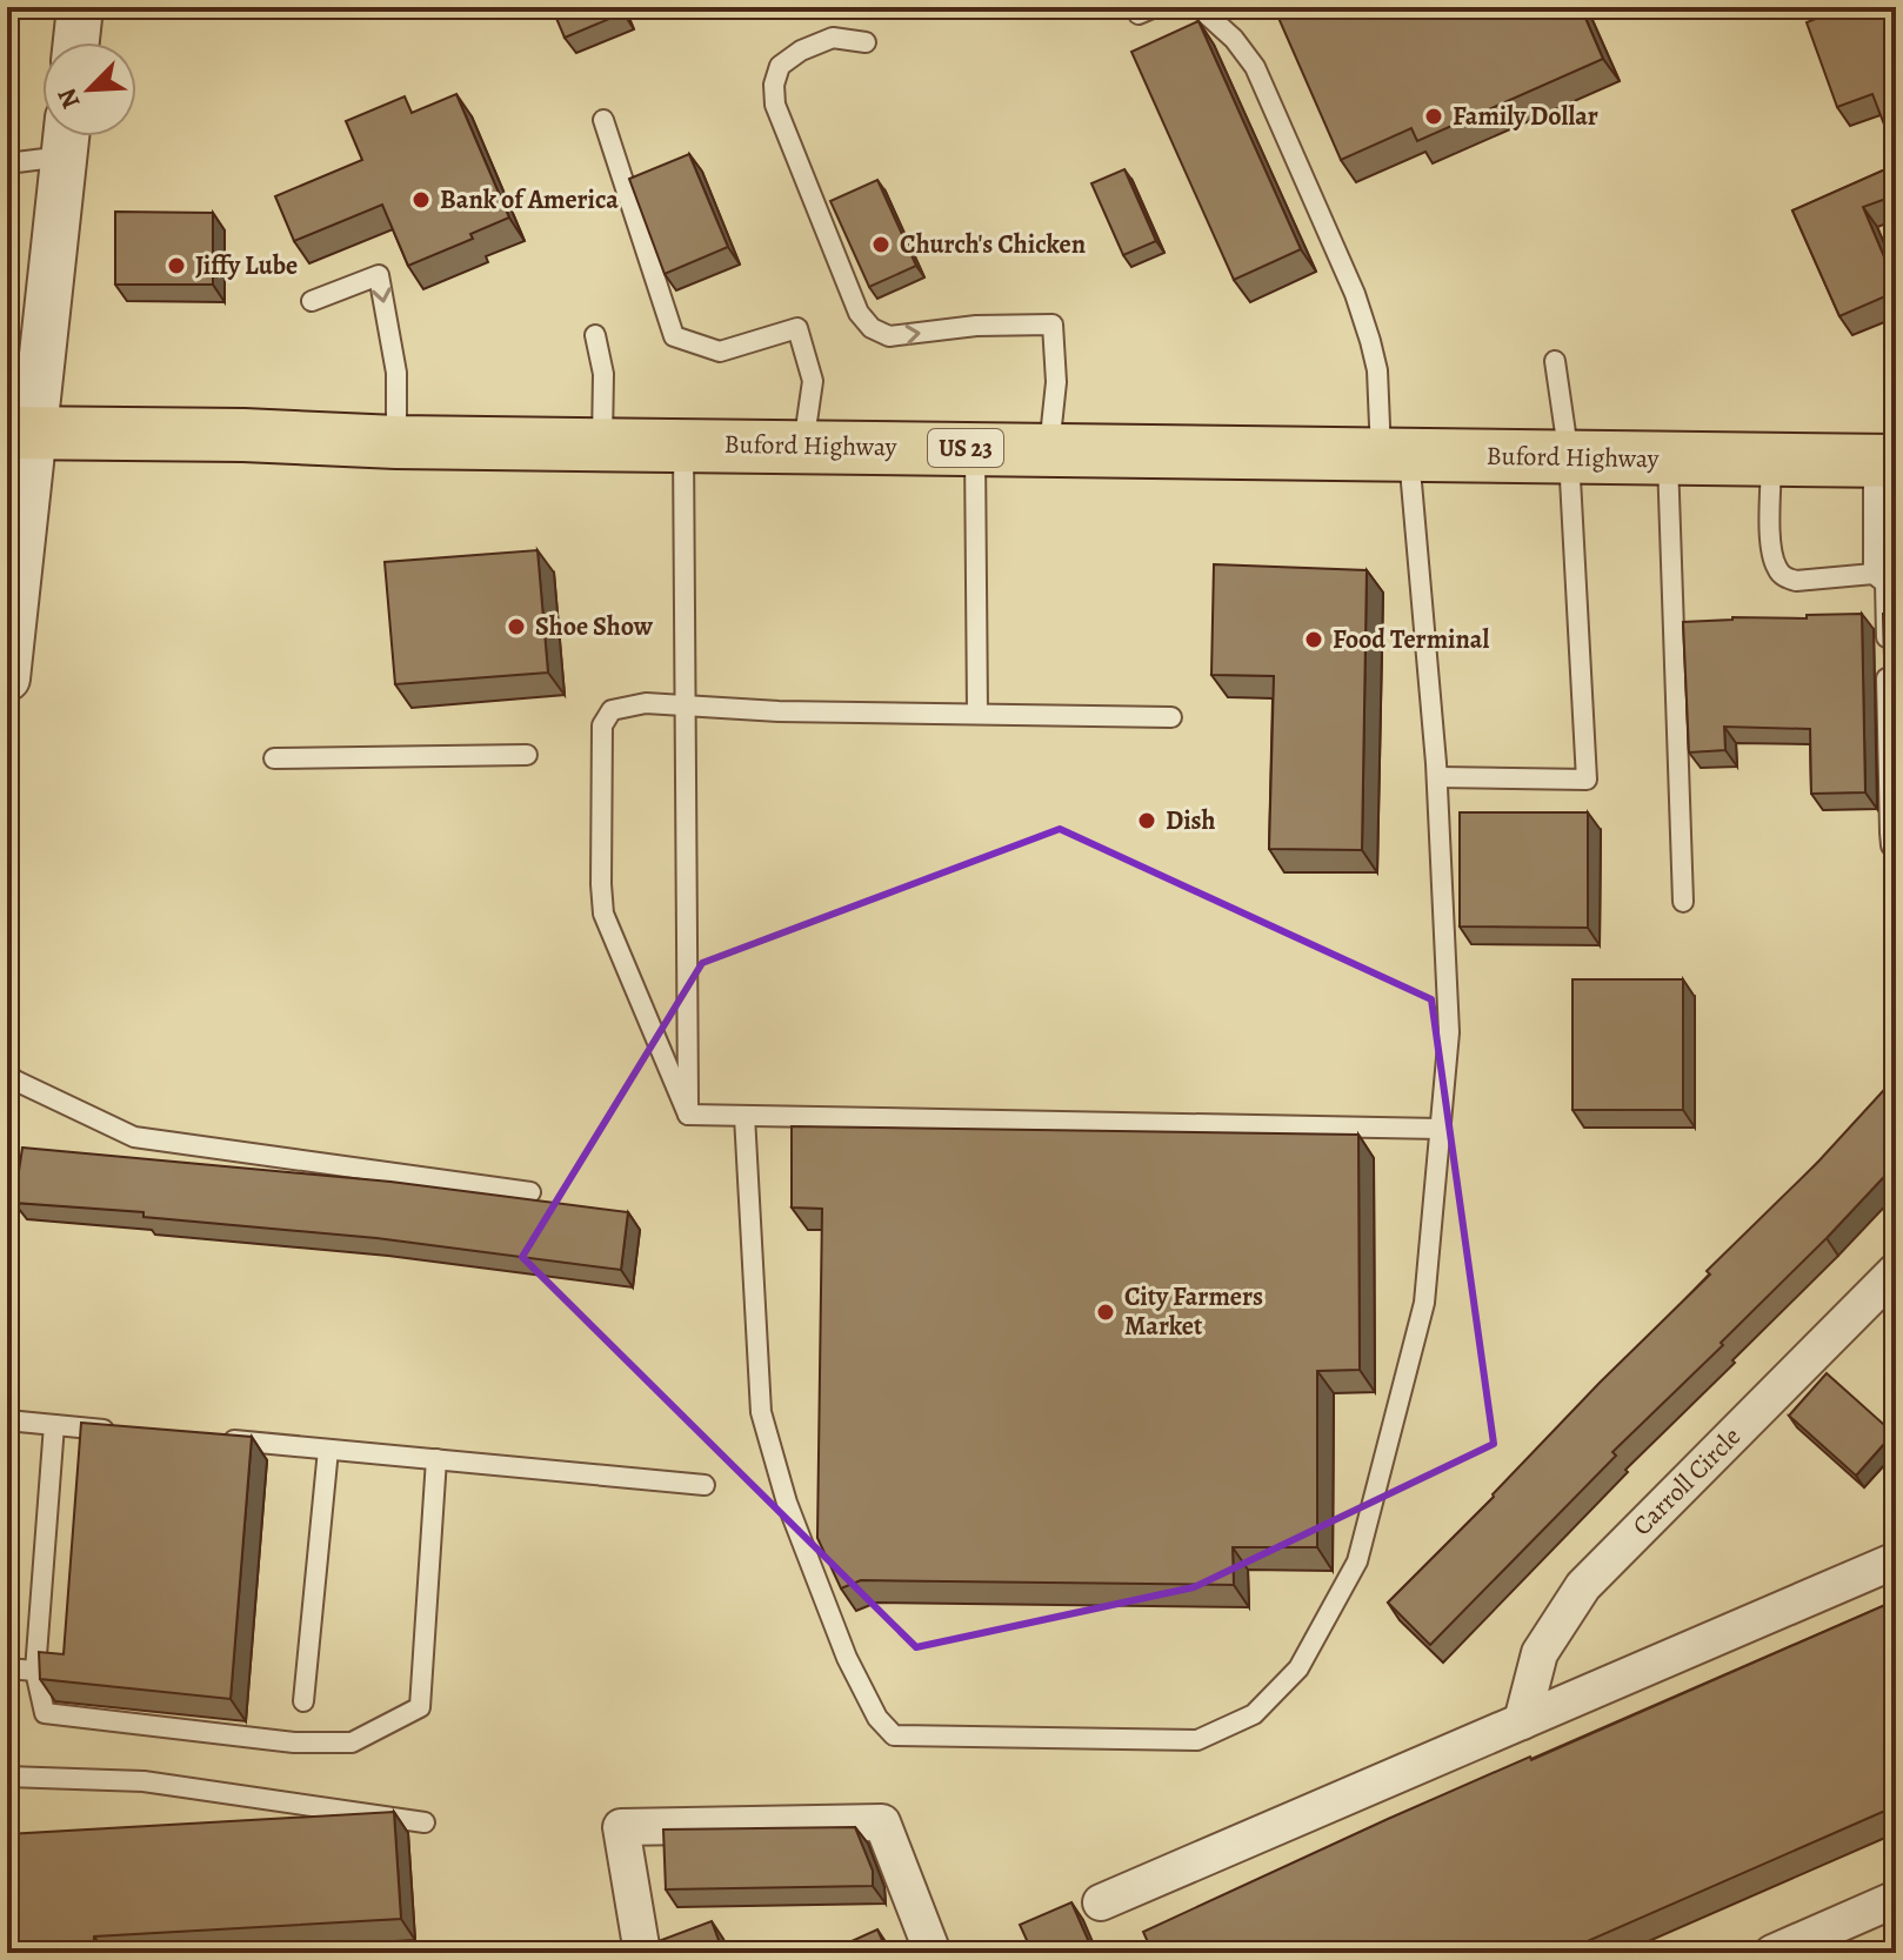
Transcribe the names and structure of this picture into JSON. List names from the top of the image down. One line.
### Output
{"streets":{"main road":["Buford Highway","US 23"],"street":["Carroll Circle"]},"places":["Family Dollar","Bank of America","Church's Chicken","Jiffy Lube","Shoe Show","Food Terminal","Dish","City Farmers Market"],"north":"bottom left"}
